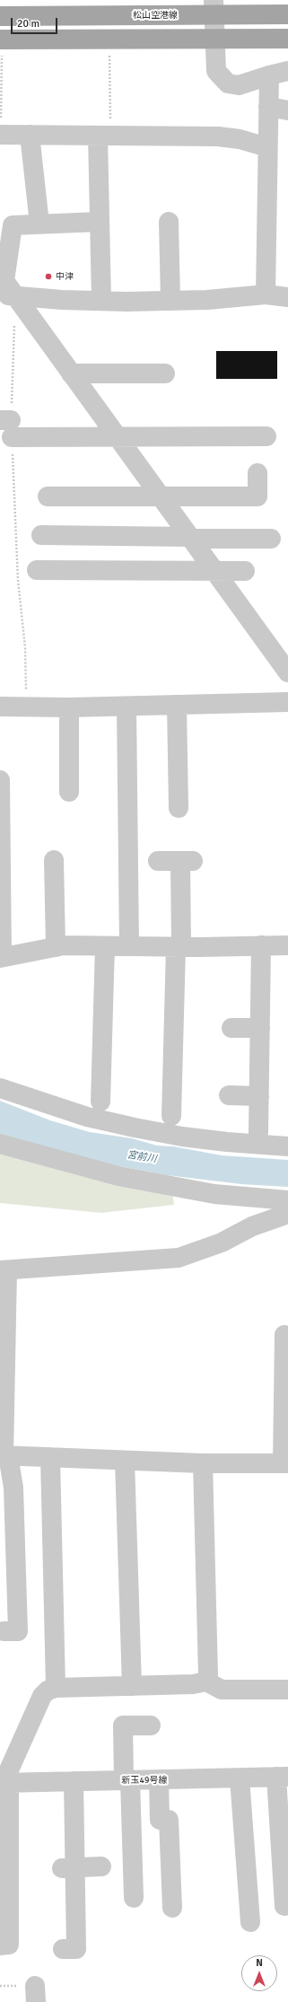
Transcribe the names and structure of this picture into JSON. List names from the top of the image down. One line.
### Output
{"streets":{"main road":["松山空港線"],"street":["新玉49号線"]},"water":["宮前川"],"places":["中津"],"scale_bar":"20 m","north":"top"}
